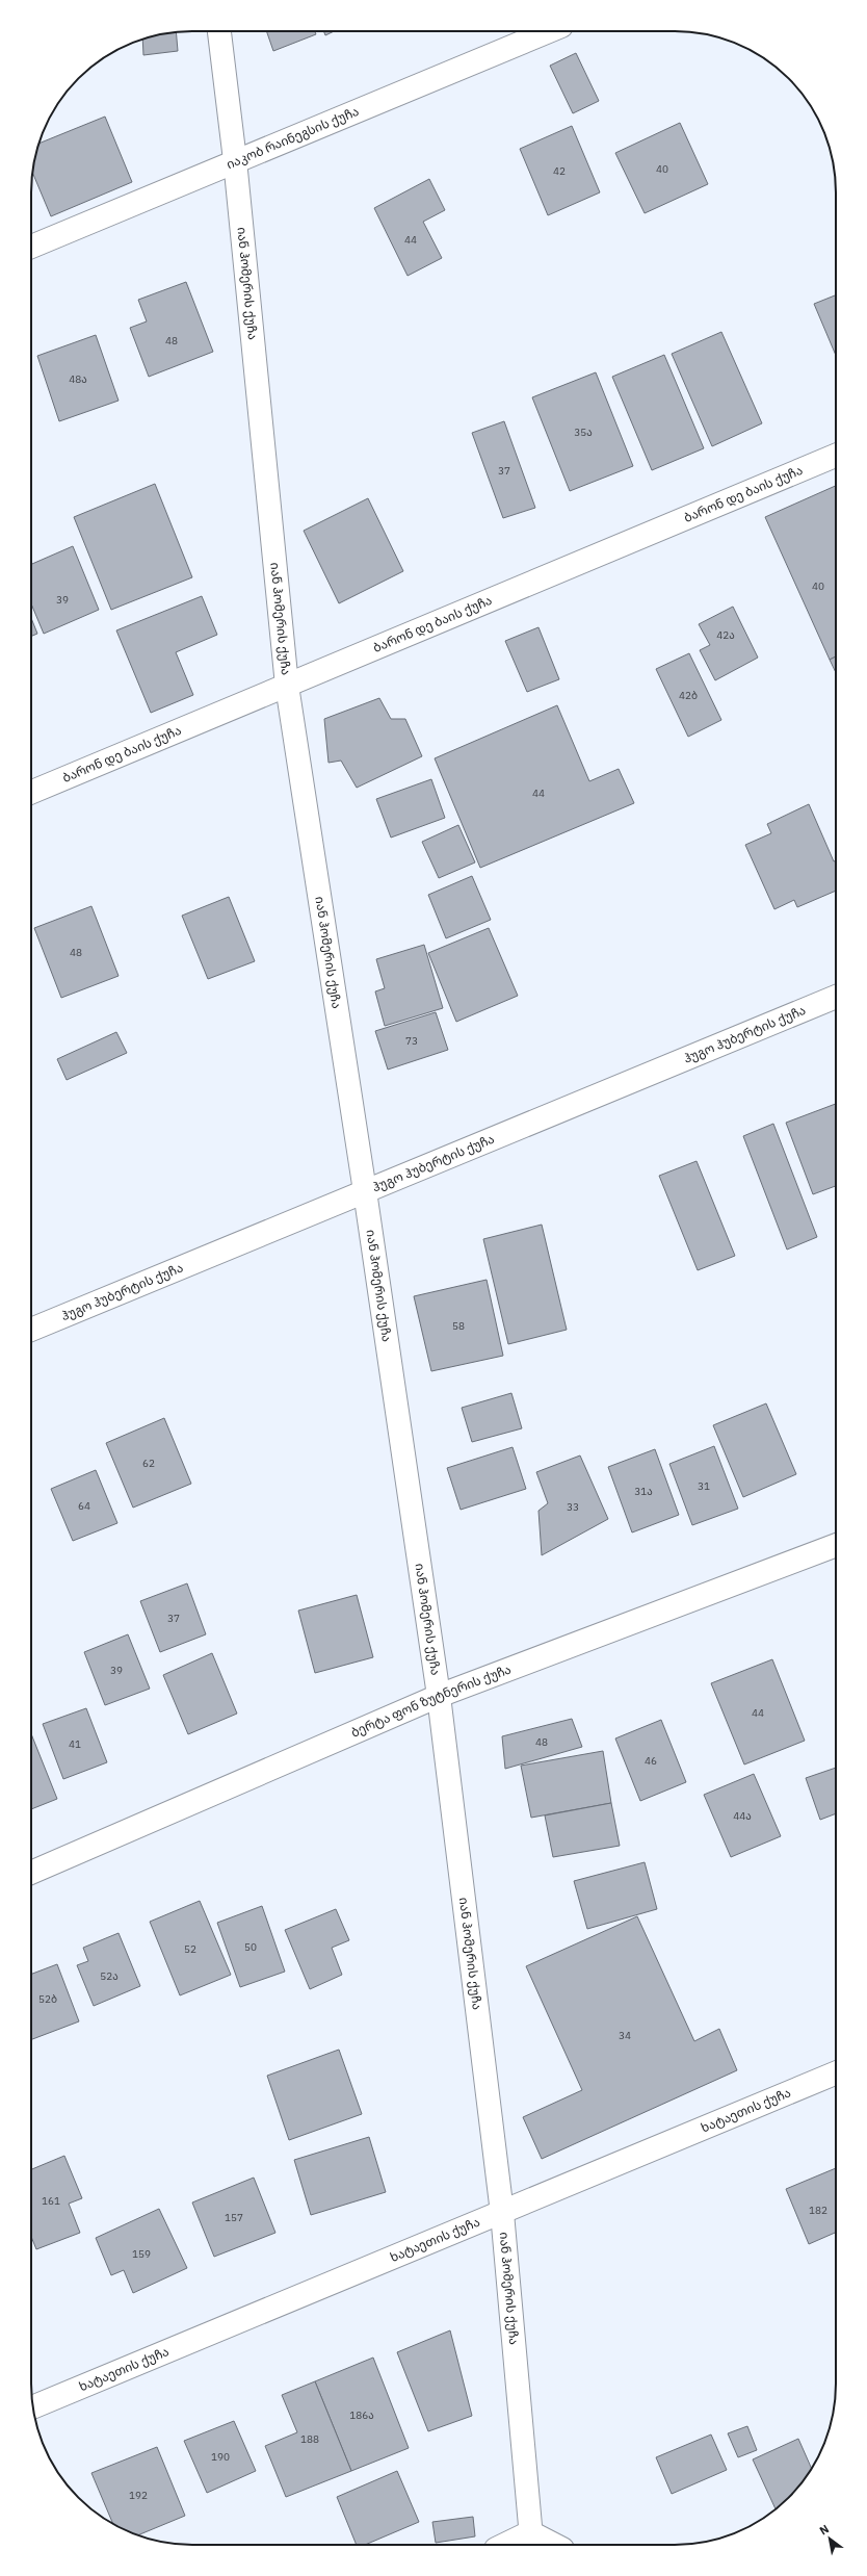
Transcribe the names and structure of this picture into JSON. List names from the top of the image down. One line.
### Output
{"streets":{"street":["იაკობ რაინეგსის ქუჩა","იან ჰომერის ქუჩა","ბარონ დე ბაის ქუჩა","ჰუგო ჰუბერტის ქუჩა","ბერტა ფონ ზუტნერის ქუჩა","ხატაეთის ქუჩა"]},"crossings":[["იაკობ რაინეგსის ქუჩა","იან ჰომერის ქუჩა"],["იან ჰომერის ქუჩა","ბარონ დე ბაის ქუჩა"],["იან ჰომერის ქუჩა","ჰუგო ჰუბერტის ქუჩა"],["იან ჰომერის ქუჩა","ბერტა ფონ ზუტნერის ქუჩა"],["იან ჰომერის ქუჩა","ხატაეთის ქუჩა"]],"house_numbers":["40","42","44","48","48ა","35ა","37","40","39","42ა","42ბ","44","48","73","58","62","31","31ა","64","33","37","39","44","48","41","46","44ა","50","52","52ა","52ბ","34","161","182","157","159","186ა","188","190","192"],"north":"top left"}
